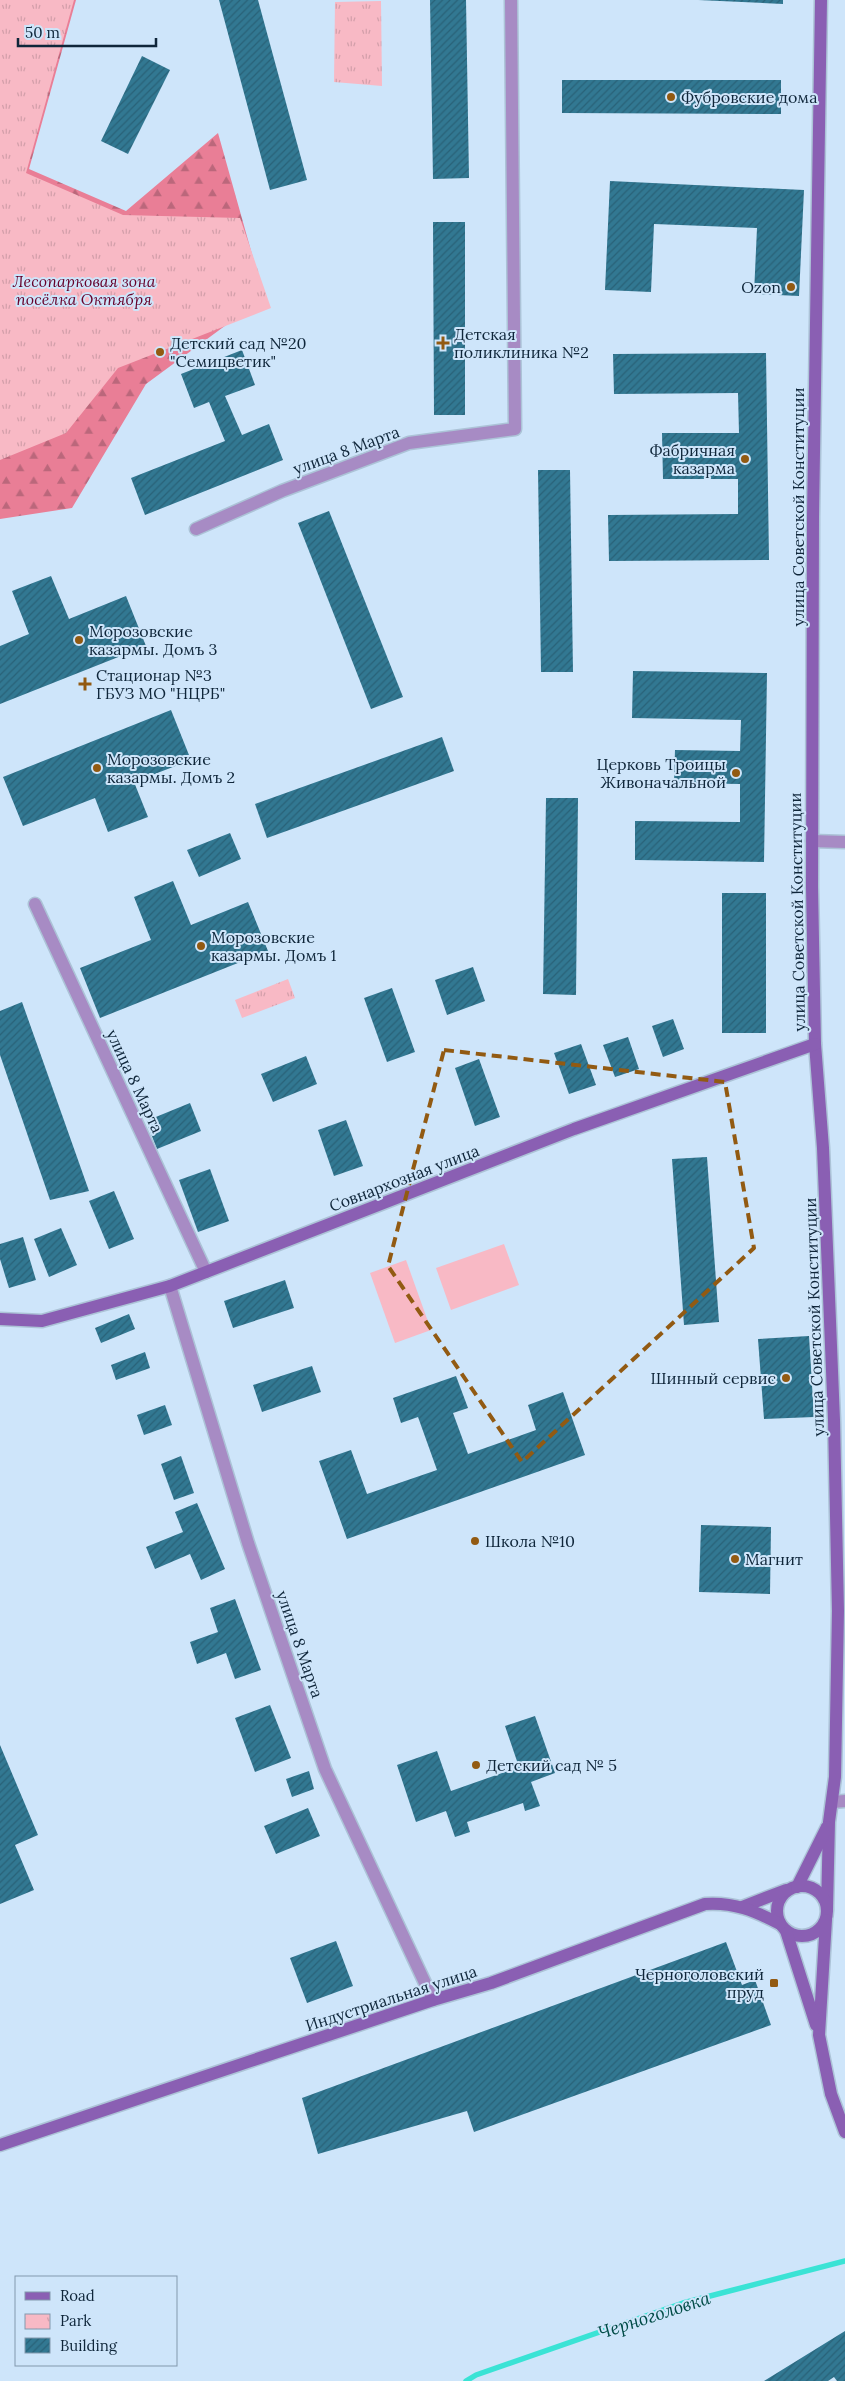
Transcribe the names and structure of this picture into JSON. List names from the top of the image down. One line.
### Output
{"streets":{"street":["улица 8 Марта","улица Советской Конституции","Совнархозная улица","Индустриальная улица"]},"crossings":[["улица 8 Марта","Совнархозная улица"],["улица 8 Марта","Индустриальная улица"],["улица Советской Конституции","Совнархозная улица"]],"water":["Черноголовка"],"parks":["Лесопарковая зона посёлка Октября"],"places":{"other":["Фубровские дома","Ozon","Детский сад №20 \"Семицветик\"","Фабричная казарма","Морозовские казармы. Домъ 3","Морозовские казармы. Домъ 2","Церковь Троицы Живоначальной","Морозовские казармы. Домъ 1","Шинный сервис","Школа №10","Магнит","Детский сад № 5"],"health":["Детская поликлиника №2","Стационар №3 ГБУЗ МО \"НЦРБ\""],"transit":["Черноголовский пруд"]},"legend":["Road","Park","Building"],"scale_bar":"50 m"}
